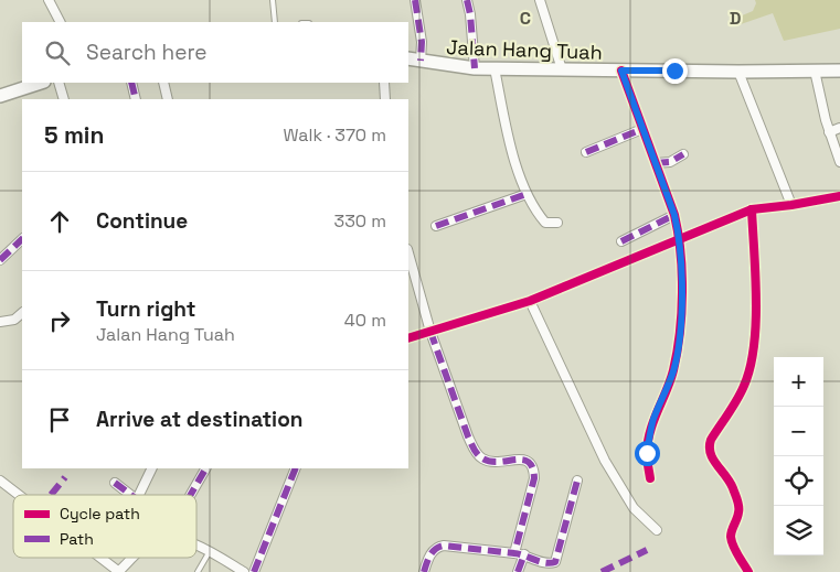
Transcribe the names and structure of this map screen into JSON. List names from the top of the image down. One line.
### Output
{"streets":{"main road":["Jalan Hang Tuah"]},"legend":["Cycle path","Path"],"page":{"search":"Search here","heading":["5 min","Walk · 370 m"],"list":[["Continue","330 m"],["Turn right","Jalan Hang Tuah","40 m"],"Arrive at destination"],"map_buttons":["+","−"]},"grid":{"columns":["C","D"]}}
